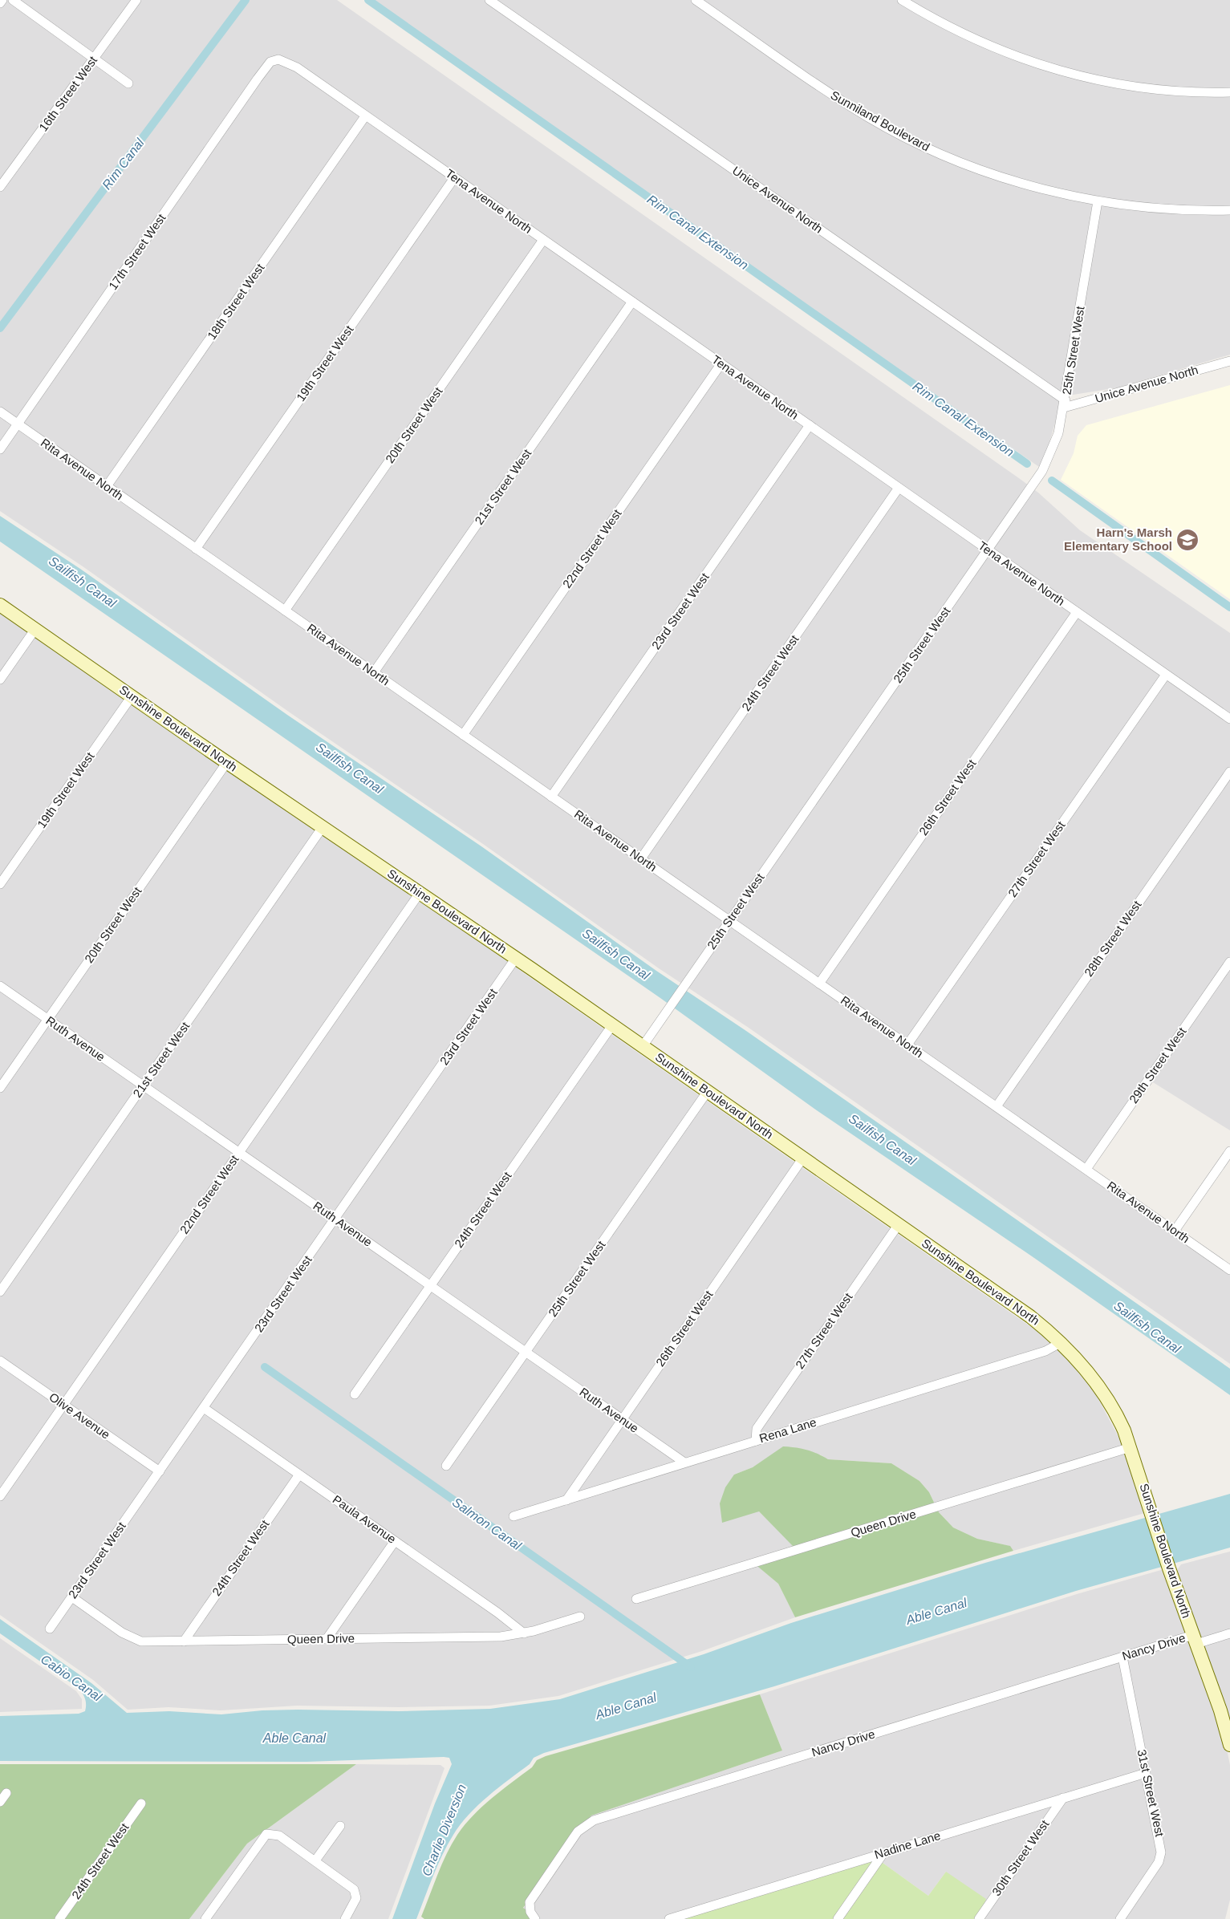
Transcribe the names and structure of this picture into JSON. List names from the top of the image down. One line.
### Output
{"streets":{"street":["16th Street West","Sunniland Boulevard","Unice Avenue North","Tena Avenue North","17th Street West","18th Street West","25th Street West","19th Street West","20th Street West","Rita Avenue North","21st Street West","22nd Street West","23rd Street West","24th Street West","Sunshine Boulevard North","26th Street West","27th Street West","28th Street West","Ruth Avenue","29th Street West","Olive Avenue","Rena Lane","Paula Avenue","Queen Drive","Nancy Drive","31st Street West","Nadine Lane","30th Street West"]},"crossings":[["Sunniland Boulevard","25th Street West"],["Unice Avenue North","25th Street West"],["Tena Avenue North","17th Street West"],["Tena Avenue North","18th Street West"],["Tena Avenue North","25th Street West"],["Tena Avenue North","19th Street West"],["Tena Avenue North","20th Street West"],["Tena Avenue North","21st Street West"],["Tena Avenue North","22nd Street West"],["Tena Avenue North","23rd Street West"],["Tena Avenue North","24th Street West"],["Tena Avenue North","26th Street West"],["Tena Avenue North","27th Street West"],["17th Street West","Rita Avenue North"],["18th Street West","Rita Avenue North"],["25th Street West","Rita Avenue North"],["25th Street West","Sunshine Boulevard North"],["25th Street West","Ruth Avenue"],["19th Street West","Rita Avenue North"],["19th Street West","Sunshine Boulevard North"],["20th Street West","Rita Avenue North"],["20th Street West","Sunshine Boulevard North"],["20th Street West","Ruth Avenue"],["Rita Avenue North","21st Street West"],["Rita Avenue North","22nd Street West"],["Rita Avenue North","23rd Street West"],["Rita Avenue North","24th Street West"],["Rita Avenue North","26th Street West"],["Rita Avenue North","27th Street West"],["Rita Avenue North","28th Street West"],["Rita Avenue North","29th Street West"],["21st Street West","Sunshine Boulevard North"],["21st Street West","Ruth Avenue"],["22nd Street West","Sunshine Boulevard North"],["22nd Street West","Ruth Avenue"],["22nd Street West","Olive Avenue"],["23rd Street West","Sunshine Boulevard North"],["23rd Street West","Ruth Avenue"],["23rd Street West","Olive Avenue"],["23rd Street West","Paula Avenue"],["23rd Street West","Queen Drive"],["24th Street West","Sunshine Boulevard North"],["24th Street West","Ruth Avenue"],["24th Street West","Paula Avenue"],["24th Street West","Queen Drive"],["Sunshine Boulevard North","26th Street West"],["Sunshine Boulevard North","27th Street West"],["Sunshine Boulevard North","Rena Lane"],["Sunshine Boulevard North","Queen Drive"],["Sunshine Boulevard North","Nancy Drive"],["26th Street West","Ruth Avenue"],["26th Street West","Rena Lane"],["27th Street West","Rena Lane"],["Ruth Avenue","Rena Lane"],["Paula Avenue","Queen Drive"],["Nancy Drive","31st Street West"],["31st Street West","Nadine Lane"],["Nadine Lane","30th Street West"]],"water":["Rim Canal","Rim Canal Extension","Sailfish Canal","Salmon Canal","Able Canal","Cabio Canal","Charlie Diversion"],"places":{"school or university":["Harn's Marsh Elementary School"]}}
